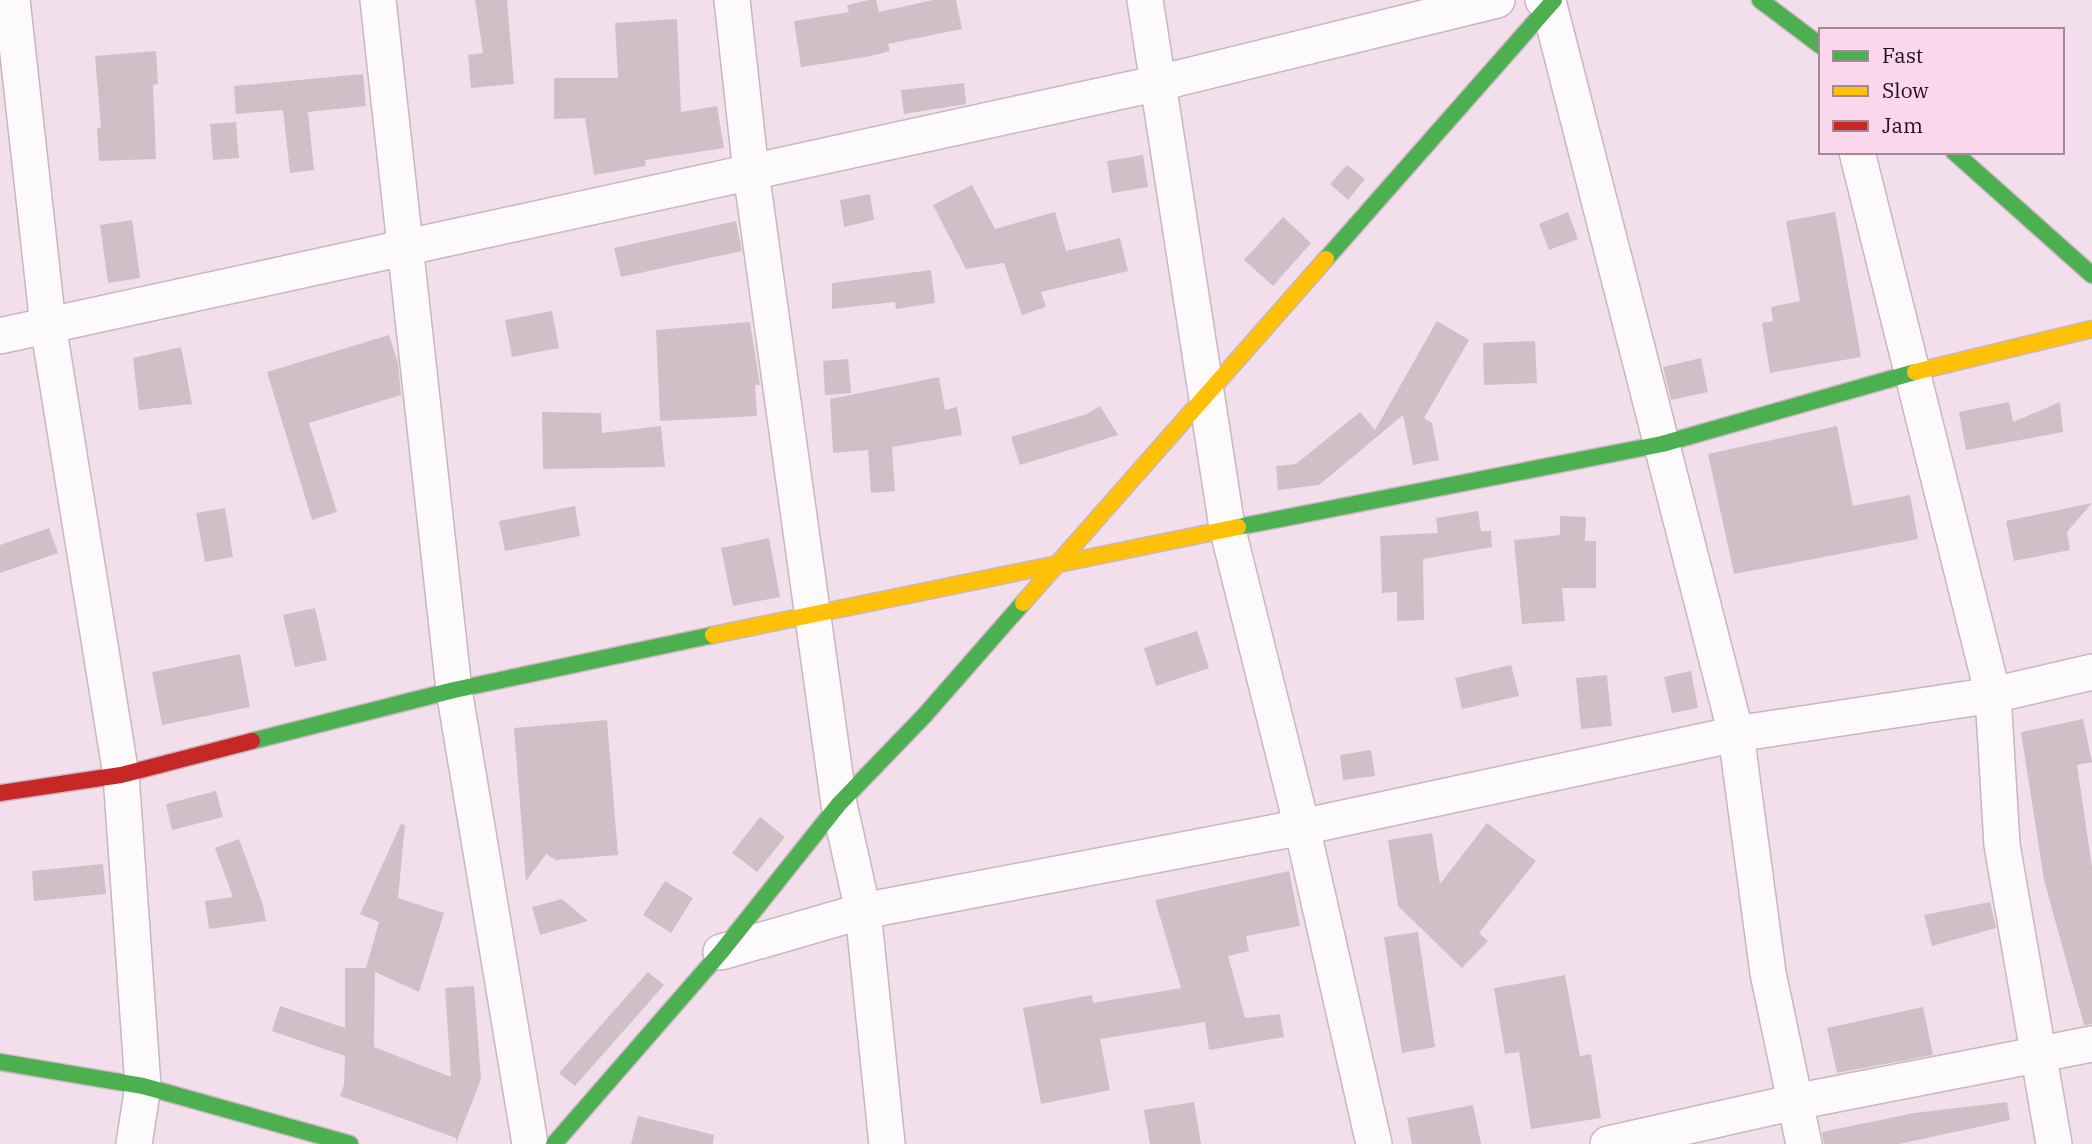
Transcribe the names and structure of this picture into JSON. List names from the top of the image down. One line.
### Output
{"legend":["Fast","Slow","Jam"]}
